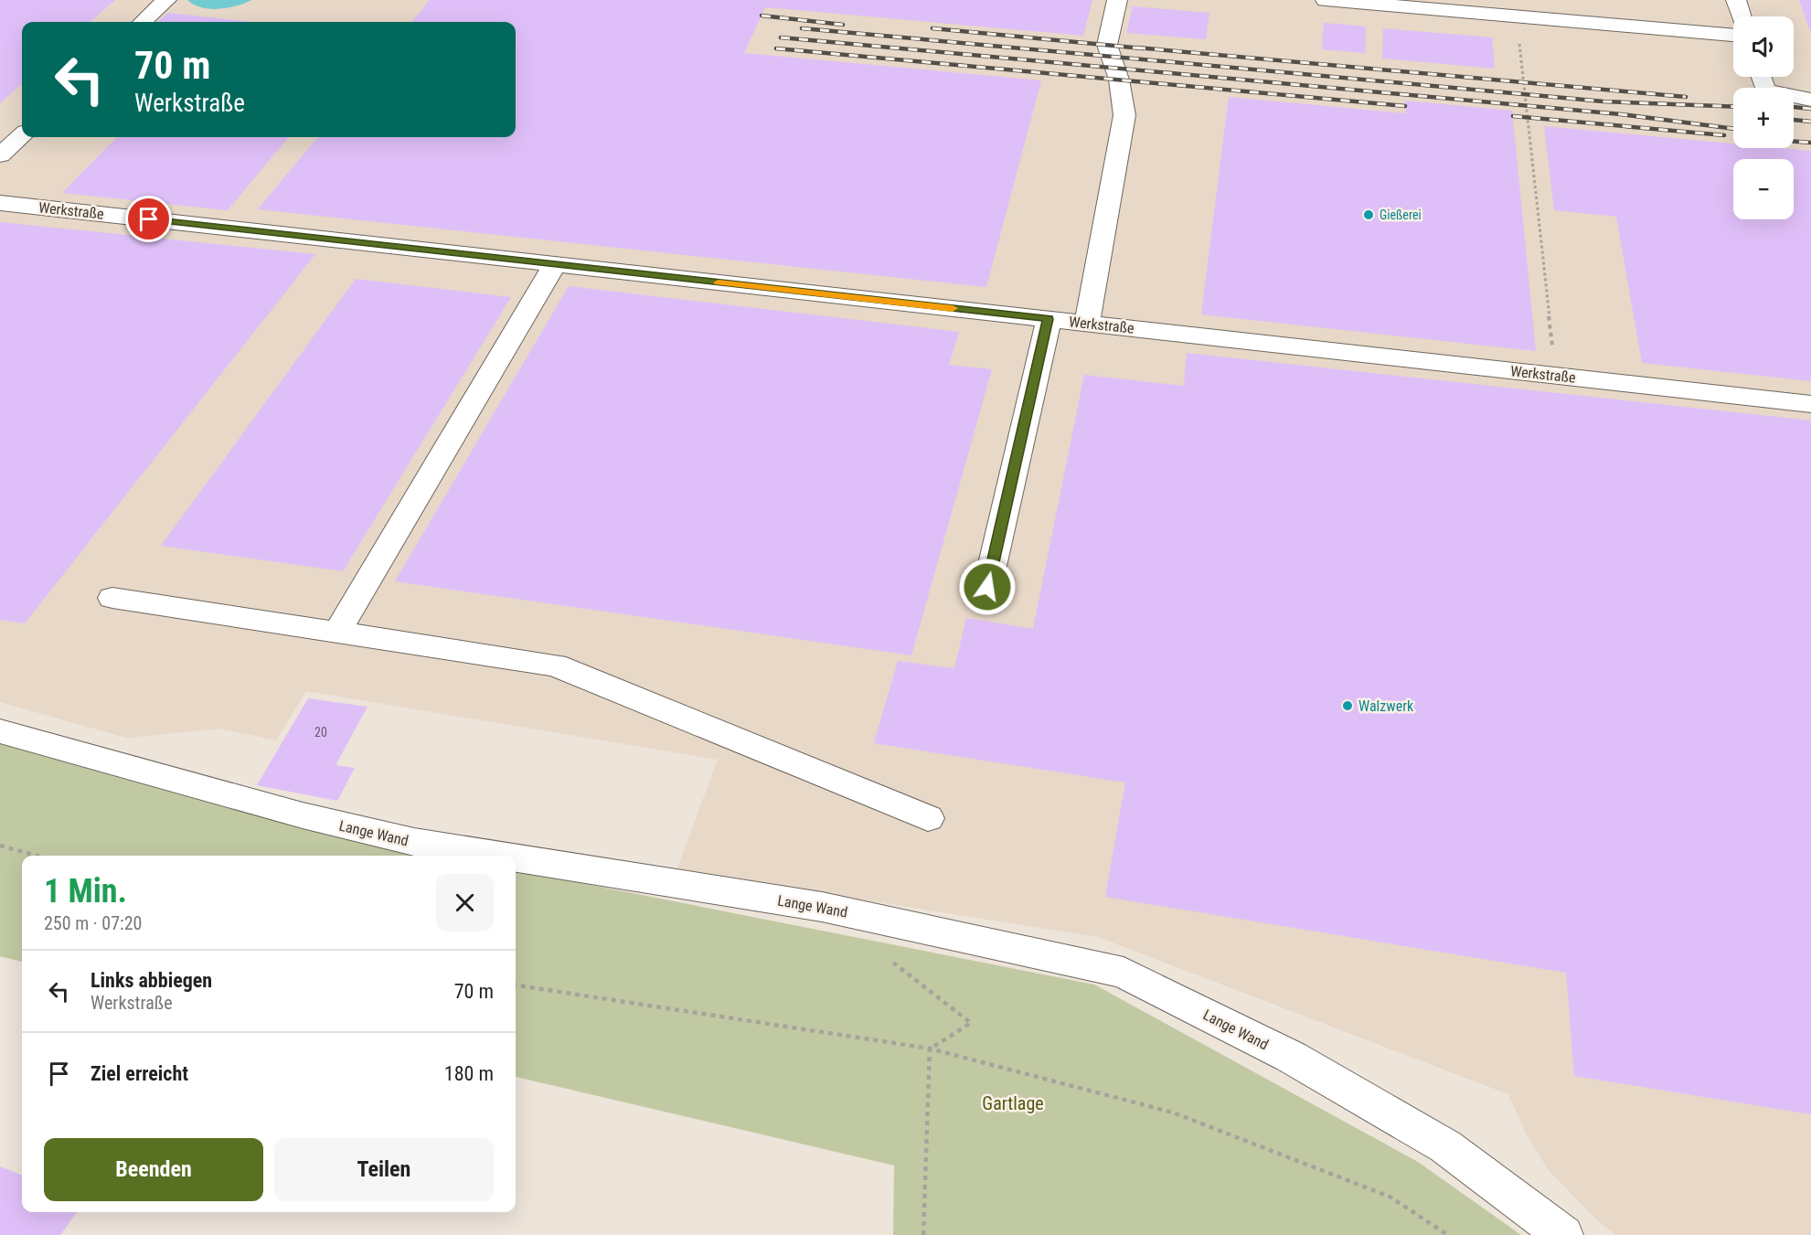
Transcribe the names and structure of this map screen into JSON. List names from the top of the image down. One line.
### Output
{"streets":{"street":["Werkstraße","Lange Wand"]},"parks":["Gartlage"],"places":["Gießerei","Walzwerk"],"house_numbers":["20"],"page":{"map_buttons":["+","−"],"turn":["70 m","Werkstraße"],"heading":["1 Min.","250 m · 07:20"],"list":[{"name":"Links abbiegen","note":"Werkstraße","value":"70 m"},{"name":"Ziel erreicht","value":"180 m"}],"buttons":["Beenden","Teilen"]}}
